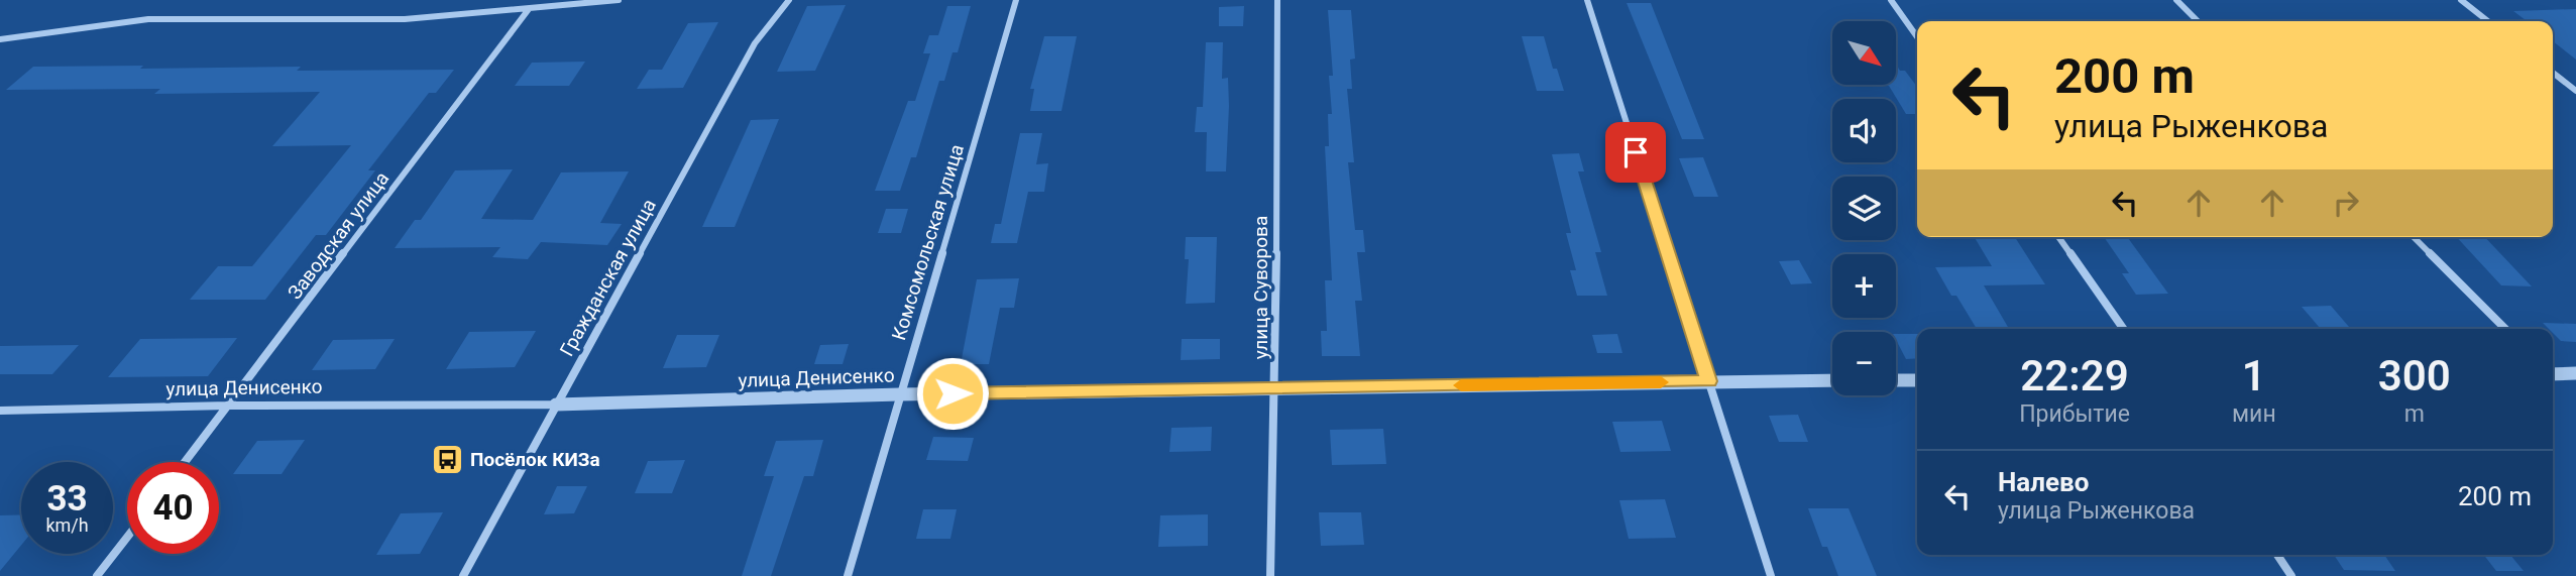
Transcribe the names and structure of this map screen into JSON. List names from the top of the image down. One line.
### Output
{"streets":{"street":["Заводская улица","Комсомольская улица","Гражданская улица","улица Суворова","улица Денисенко"]},"crossings":[["Заводская улица","улица Денисенко"],["Комсомольская улица","улица Денисенко"],["Гражданская улица","улица Денисенко"],["улица Суворова","улица Денисенко"]],"places":{"bus stop":["Посёлок КИЗа"]},"north":"bottom right","page":{"map_buttons":["+","−"],"turn":["200 m","улица Рыженкова"],"eta":["22:29","Прибытие","1","мин","300","m"],"list":[{"name":"Налево","note":"улица Рыженкова","value":"200 m"}],"speed":"33 km/h","limit":"40"}}
